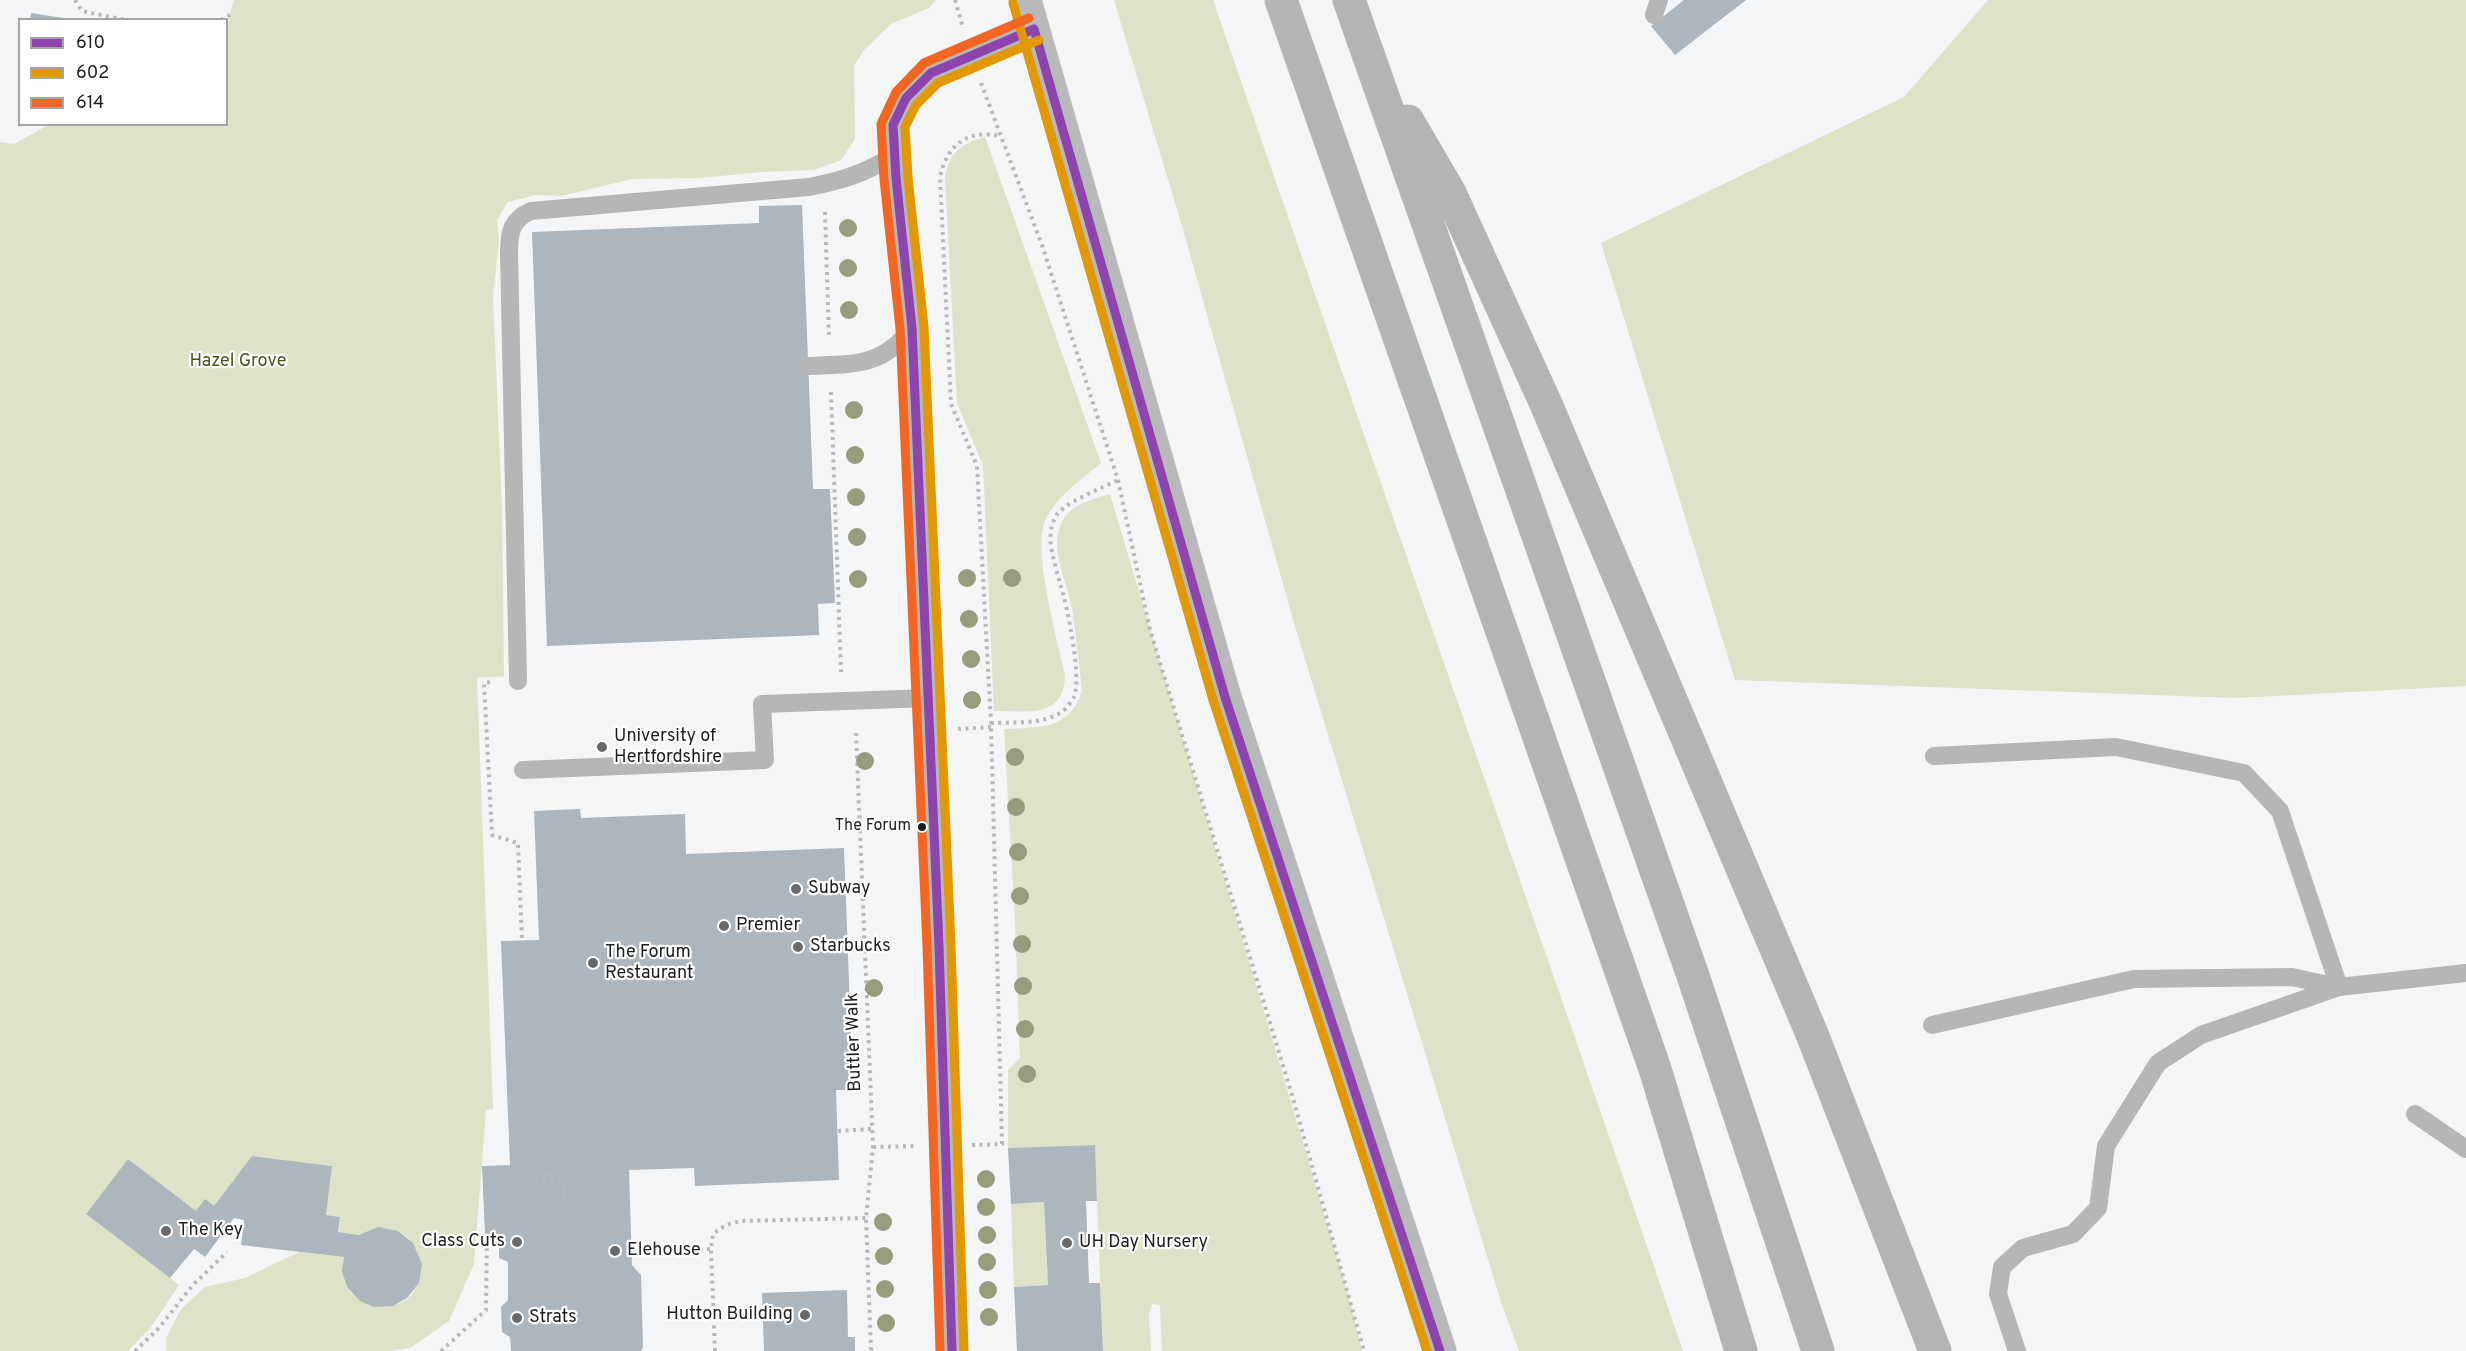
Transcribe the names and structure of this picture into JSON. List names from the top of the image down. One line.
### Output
{"streets":{"path":["Buttler Walk"]},"parks":["Hazel Grove"],"places":["University of Hertfordshire","The Forum","Subway","Premier","Starbucks","The Forum Restaurant","The Key","Class Cuts","UH Day Nursery","Elehouse","Hutton Building","Strats"],"lines":["transit line 602","transit line 614","transit line 610"],"legend":["610","602","614"]}
